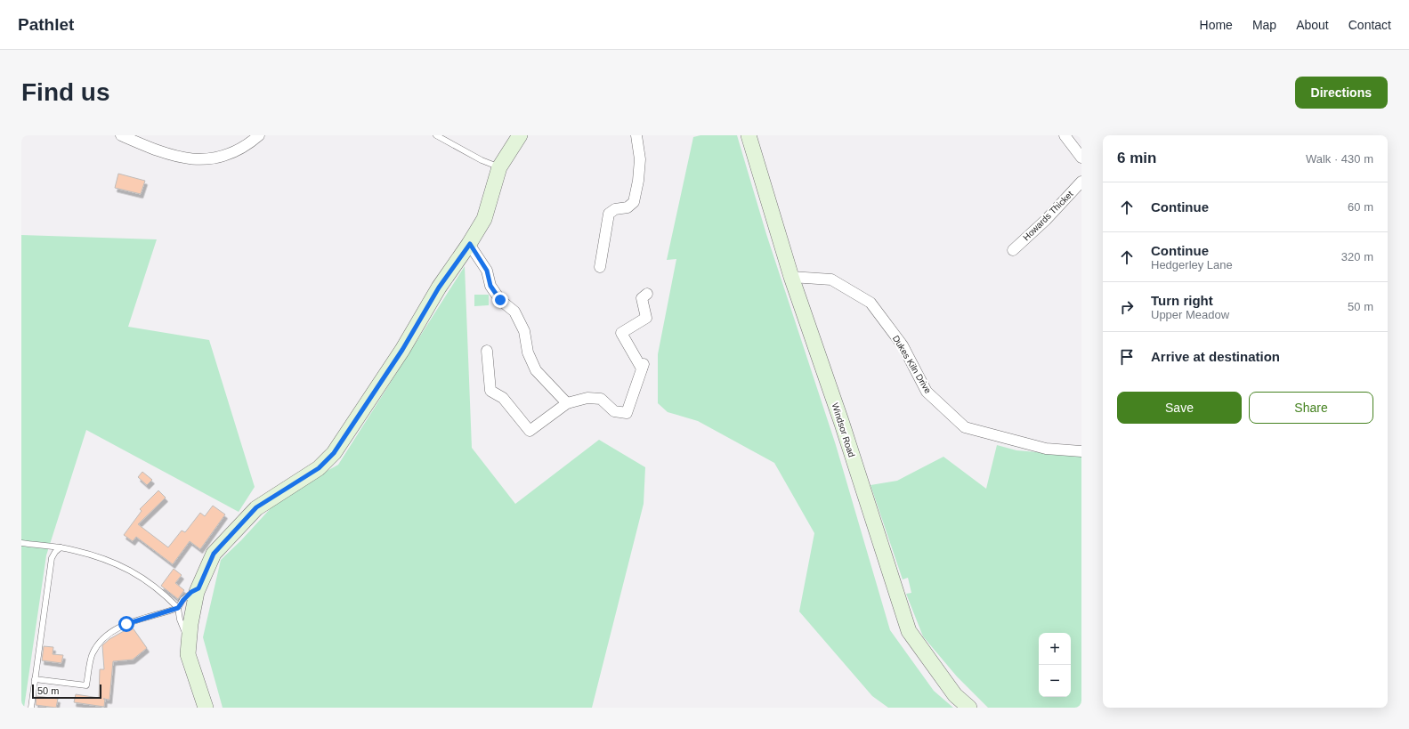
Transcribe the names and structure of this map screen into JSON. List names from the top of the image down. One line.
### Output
{"streets":{"street":["Howards Thicket","Dukes Kiln Drive","Windsor Road"]},"crossings":[["Dukes Kiln Drive","Windsor Road"]],"scale_bar":"50 m","page":{"header":"Pathlet","nav":["Home","Map","About","Contact"],"buttons":["Directions",["Save","Share"]],"title":"Find us","heading":["6 min","Walk · 430 m"],"list":[["Continue","60 m"],["Continue","Hedgerley Lane","320 m"],["Turn right","Upper Meadow","50 m"],"Arrive at destination"],"map_buttons":["+","−"],"scale":"50 m"}}
